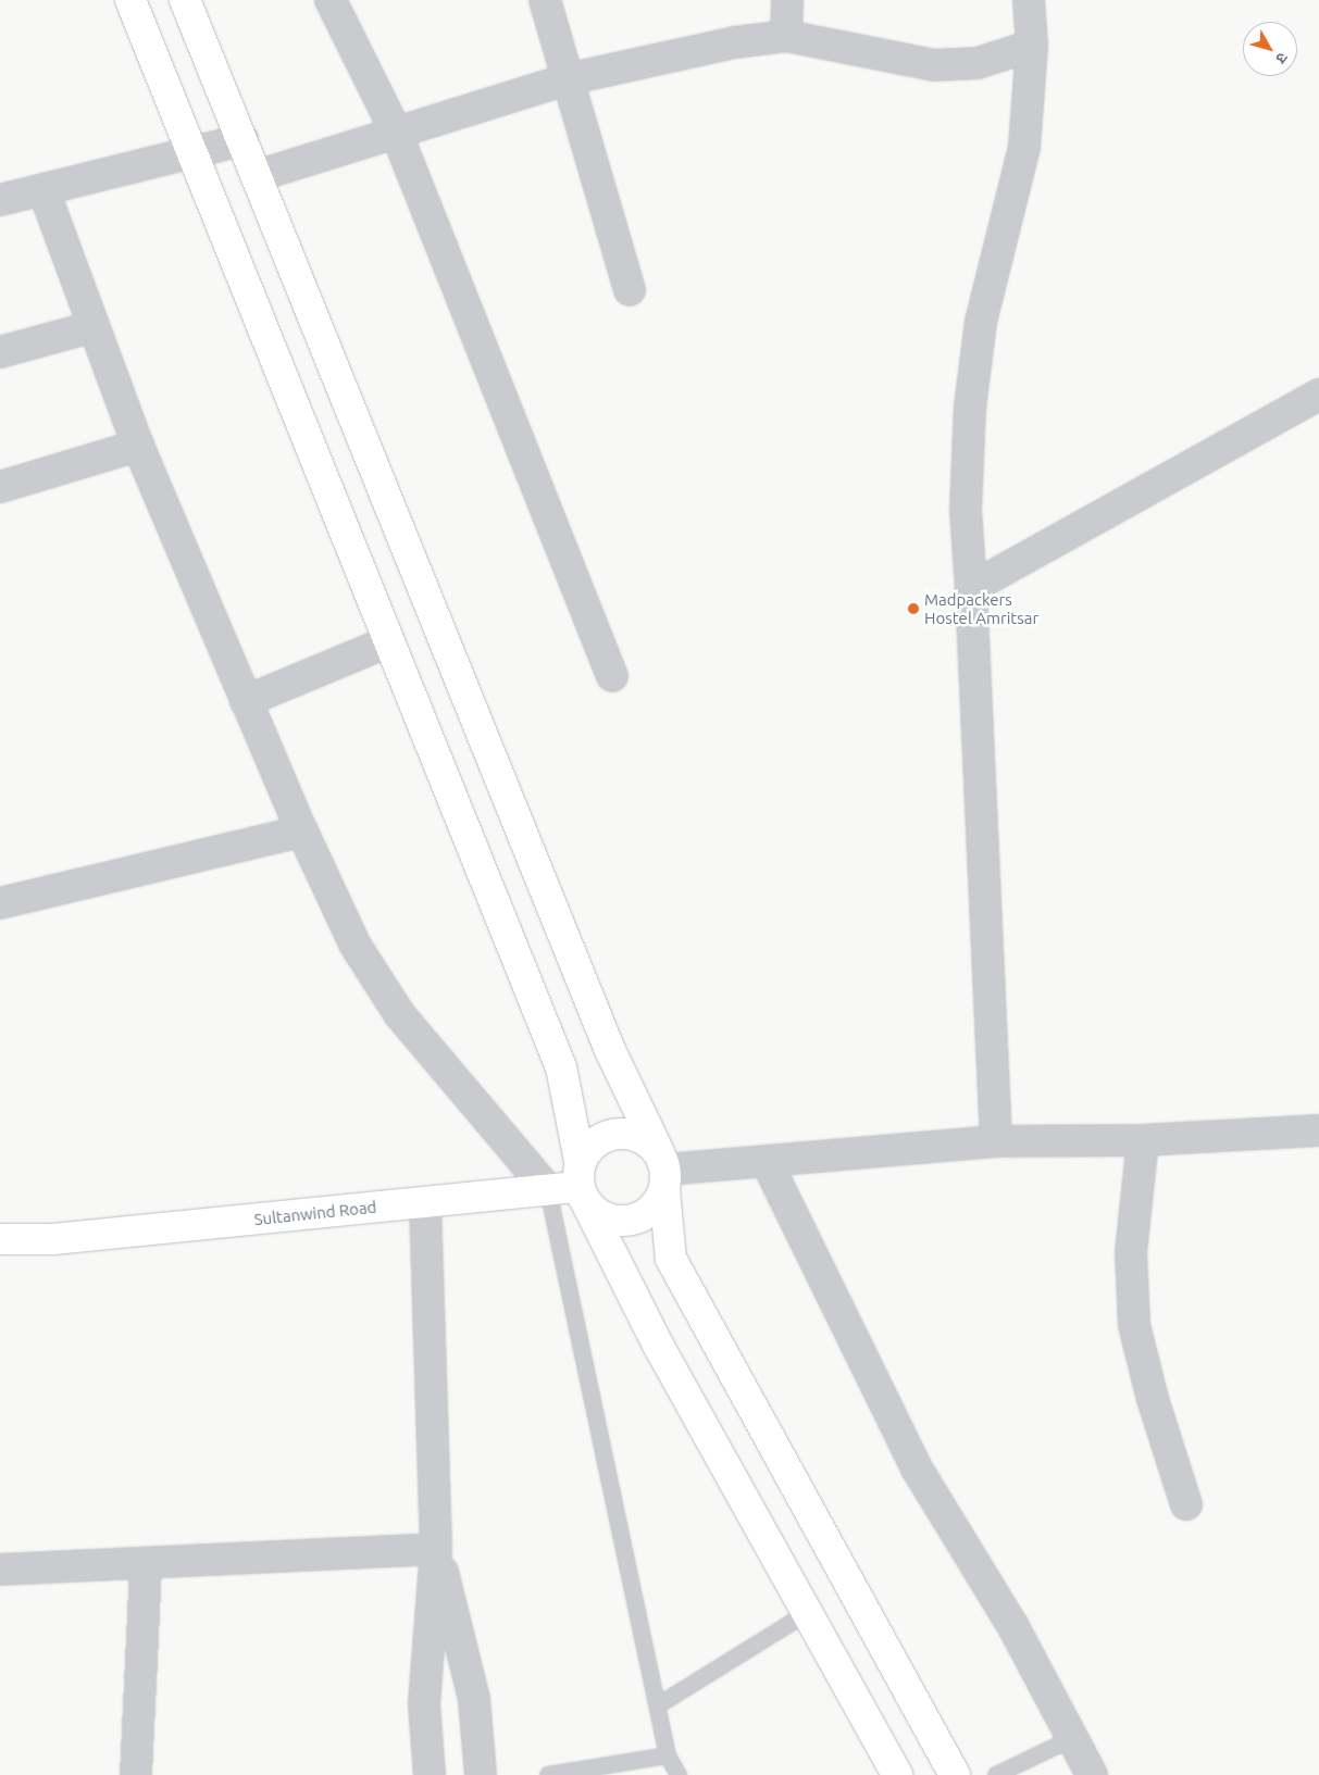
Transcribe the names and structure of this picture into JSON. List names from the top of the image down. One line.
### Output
{"streets":{"main road":["Sultanwind Road"]},"places":["Madpackers Hostel Amritsar"],"north":"bottom right"}
